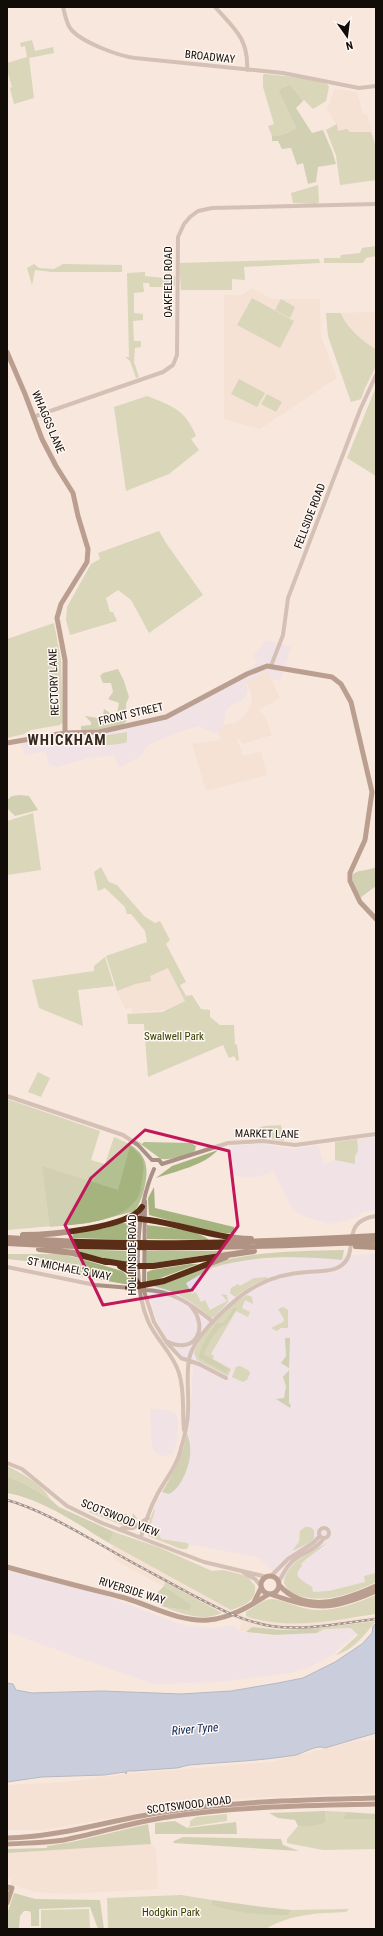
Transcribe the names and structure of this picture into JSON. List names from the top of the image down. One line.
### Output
{"streets":{"main road":["WHAGGS LANE","RECTORY LANE","FRONT STREET","RIVERSIDE WAY","SCOTSWOOD ROAD"],"street":["BROADWAY","OAKFIELD ROAD","FELLSIDE ROAD","MARKET LANE","HOLLINSIDE ROAD","ST MICHAEL'S WAY","SCOTSWOOD VIEW"]},"crossings":[["OAKFIELD ROAD","WHAGGS LANE"],["WHAGGS LANE","RECTORY LANE"],["FELLSIDE ROAD","FRONT STREET"],["RECTORY LANE","FRONT STREET"],["MARKET LANE","HOLLINSIDE ROAD"],["HOLLINSIDE ROAD","SCOTSWOOD VIEW"],["SCOTSWOOD VIEW","RIVERSIDE WAY"]],"districts":["WHICKHAM"],"water":["River Tyne"],"parks":["Swalwell Park","Hodgkin Park"],"north":"bottom"}
